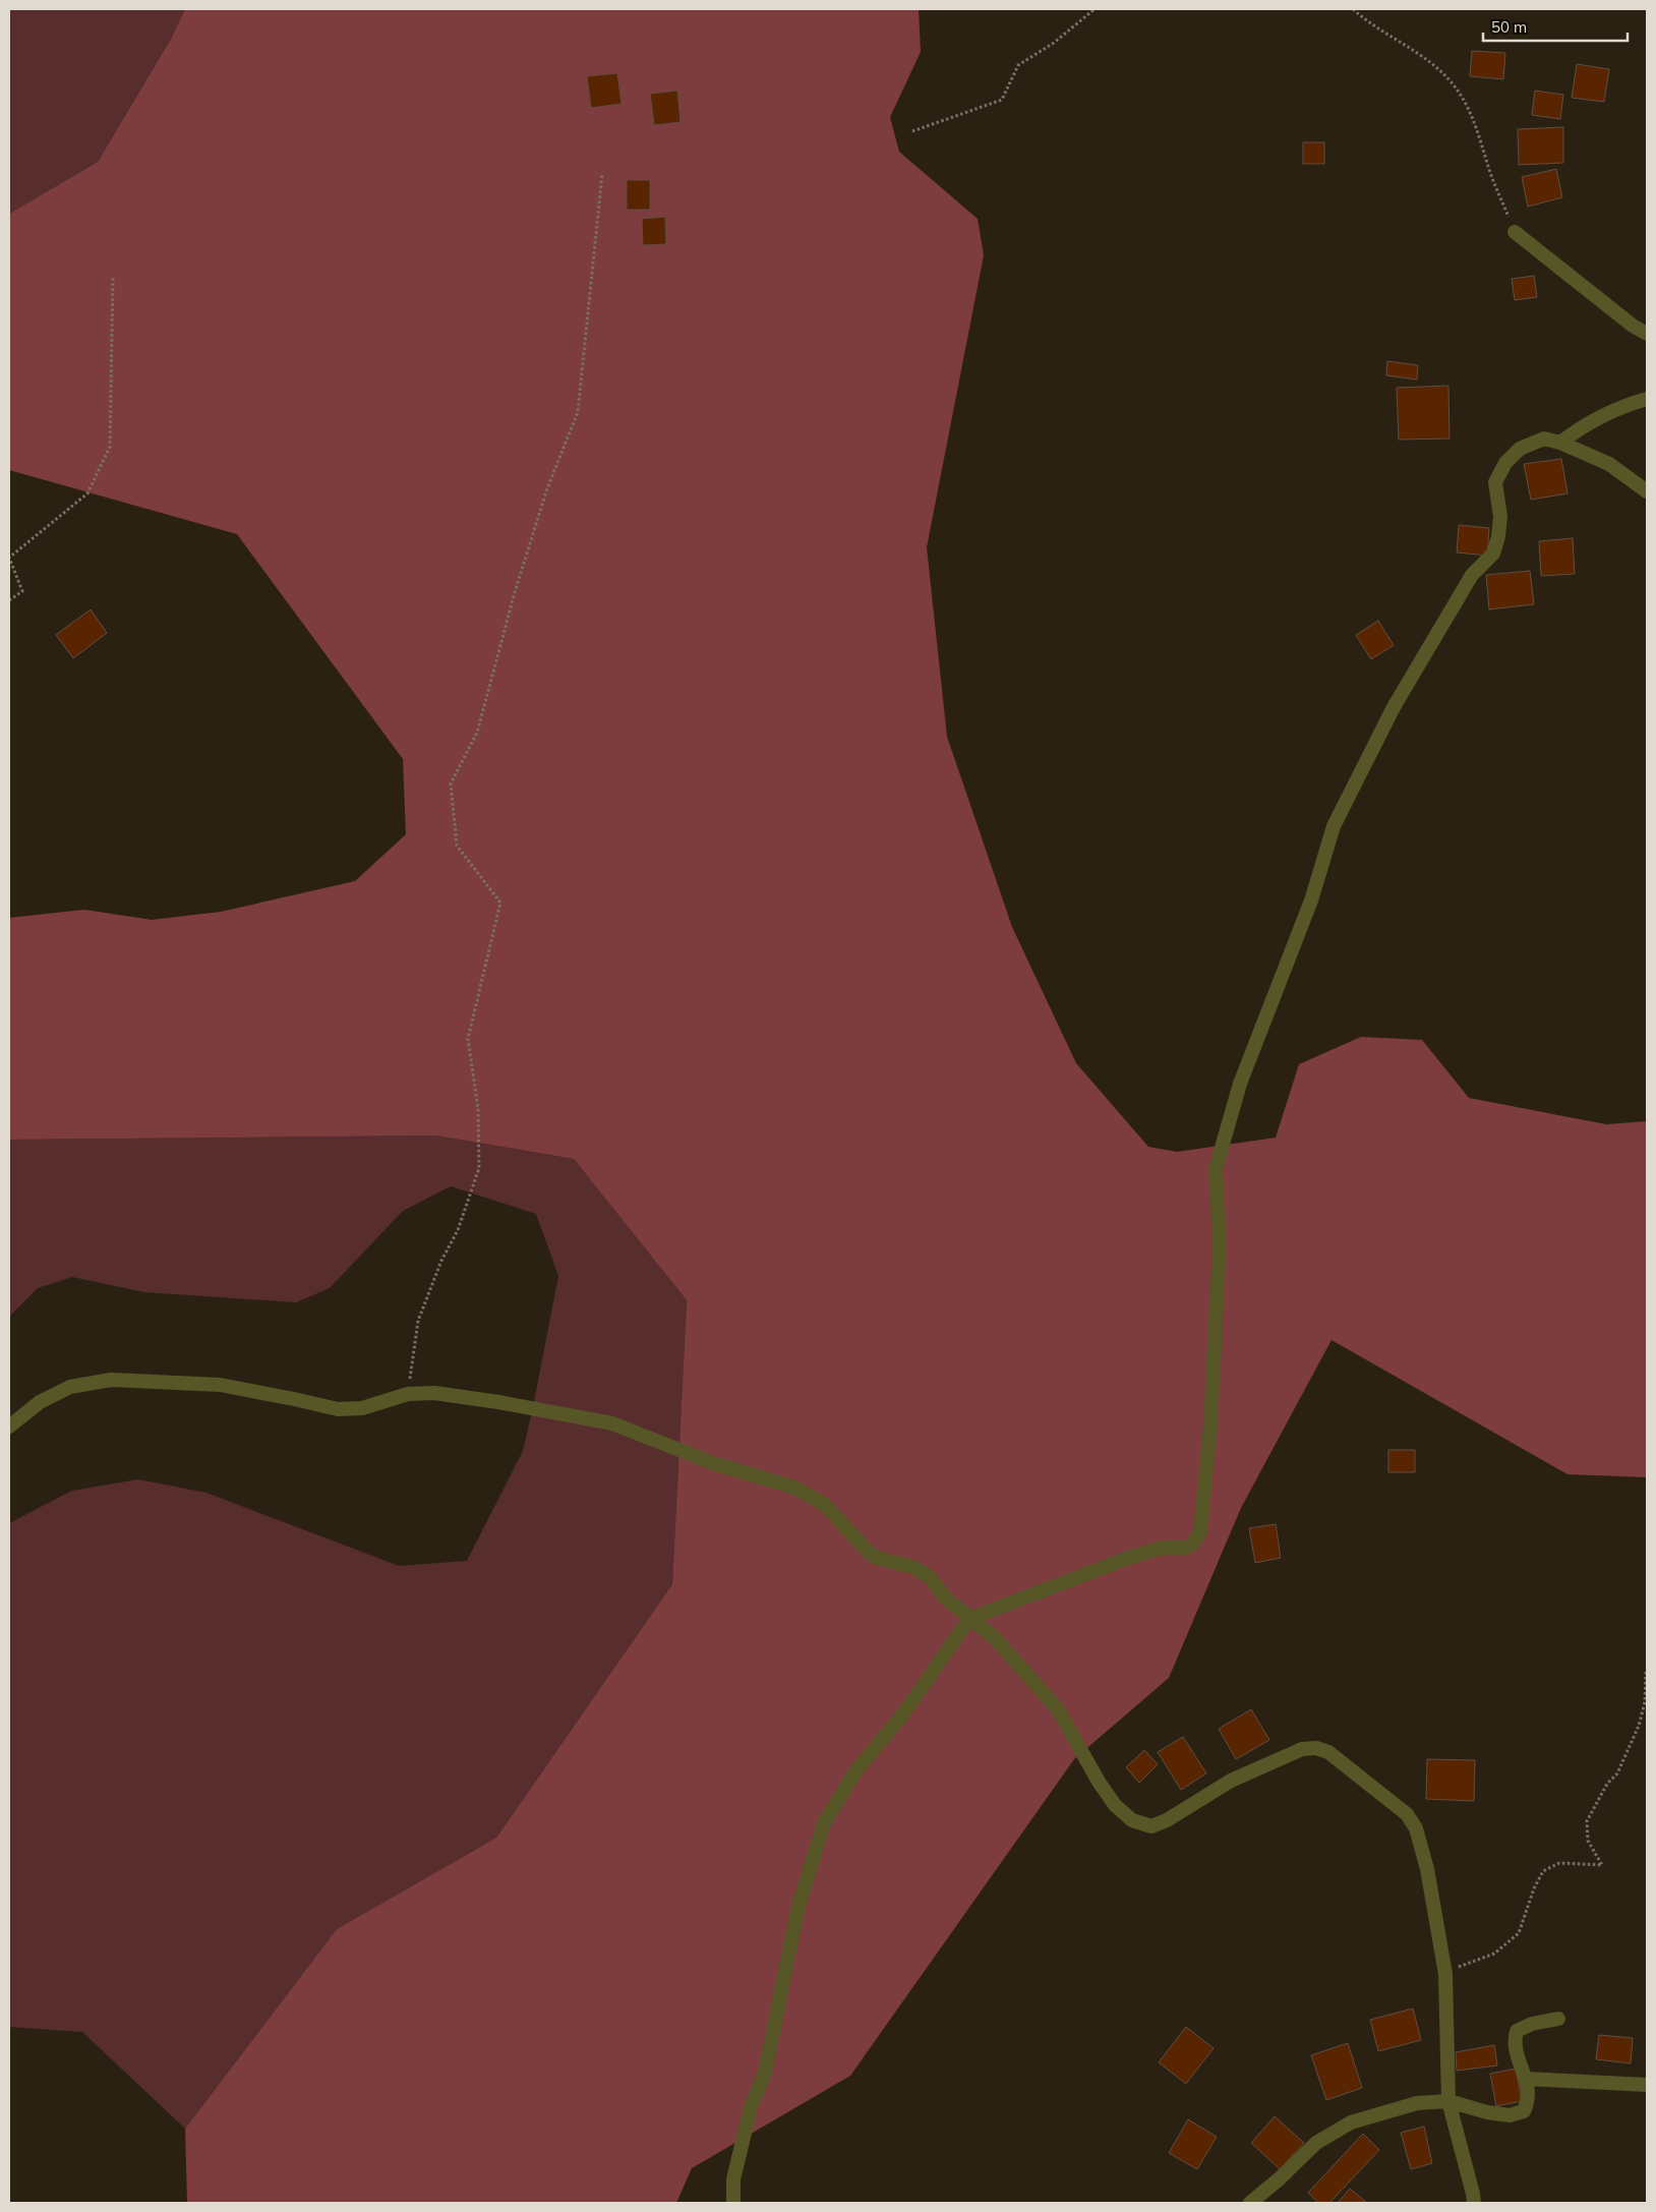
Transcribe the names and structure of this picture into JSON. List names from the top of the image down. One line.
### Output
{"scale_bar":"50 m"}
